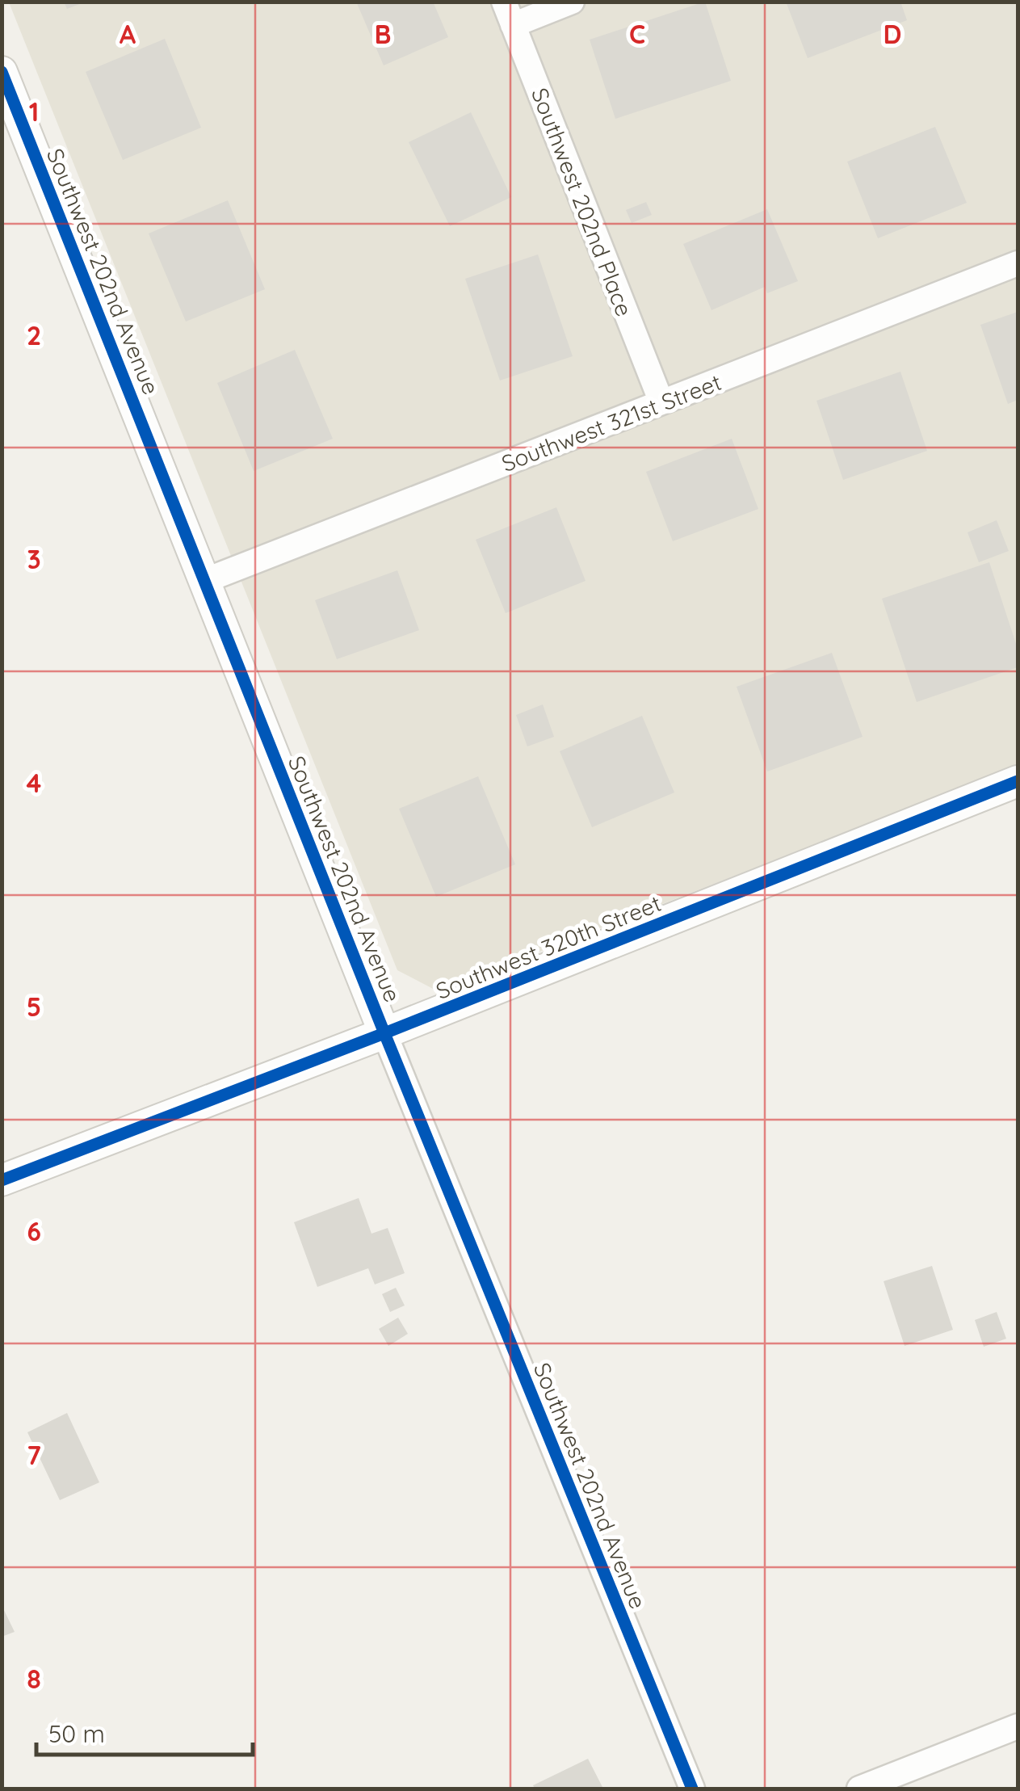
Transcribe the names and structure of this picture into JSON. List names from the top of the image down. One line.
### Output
{"streets":{"street":["Southwest 202nd Place","Southwest 202nd Avenue","Southwest 321st Street","Southwest 320th Street"]},"crossings":[["Southwest 202nd Place","Southwest 321st Street"],["Southwest 202nd Avenue","Southwest 321st Street"],["Southwest 202nd Avenue","Southwest 320th Street"]],"scale_bar":"50 m","grid":{"columns":["A","B","C","D"],"rows":["1","2","3","4","5","6","7","8"]}}
